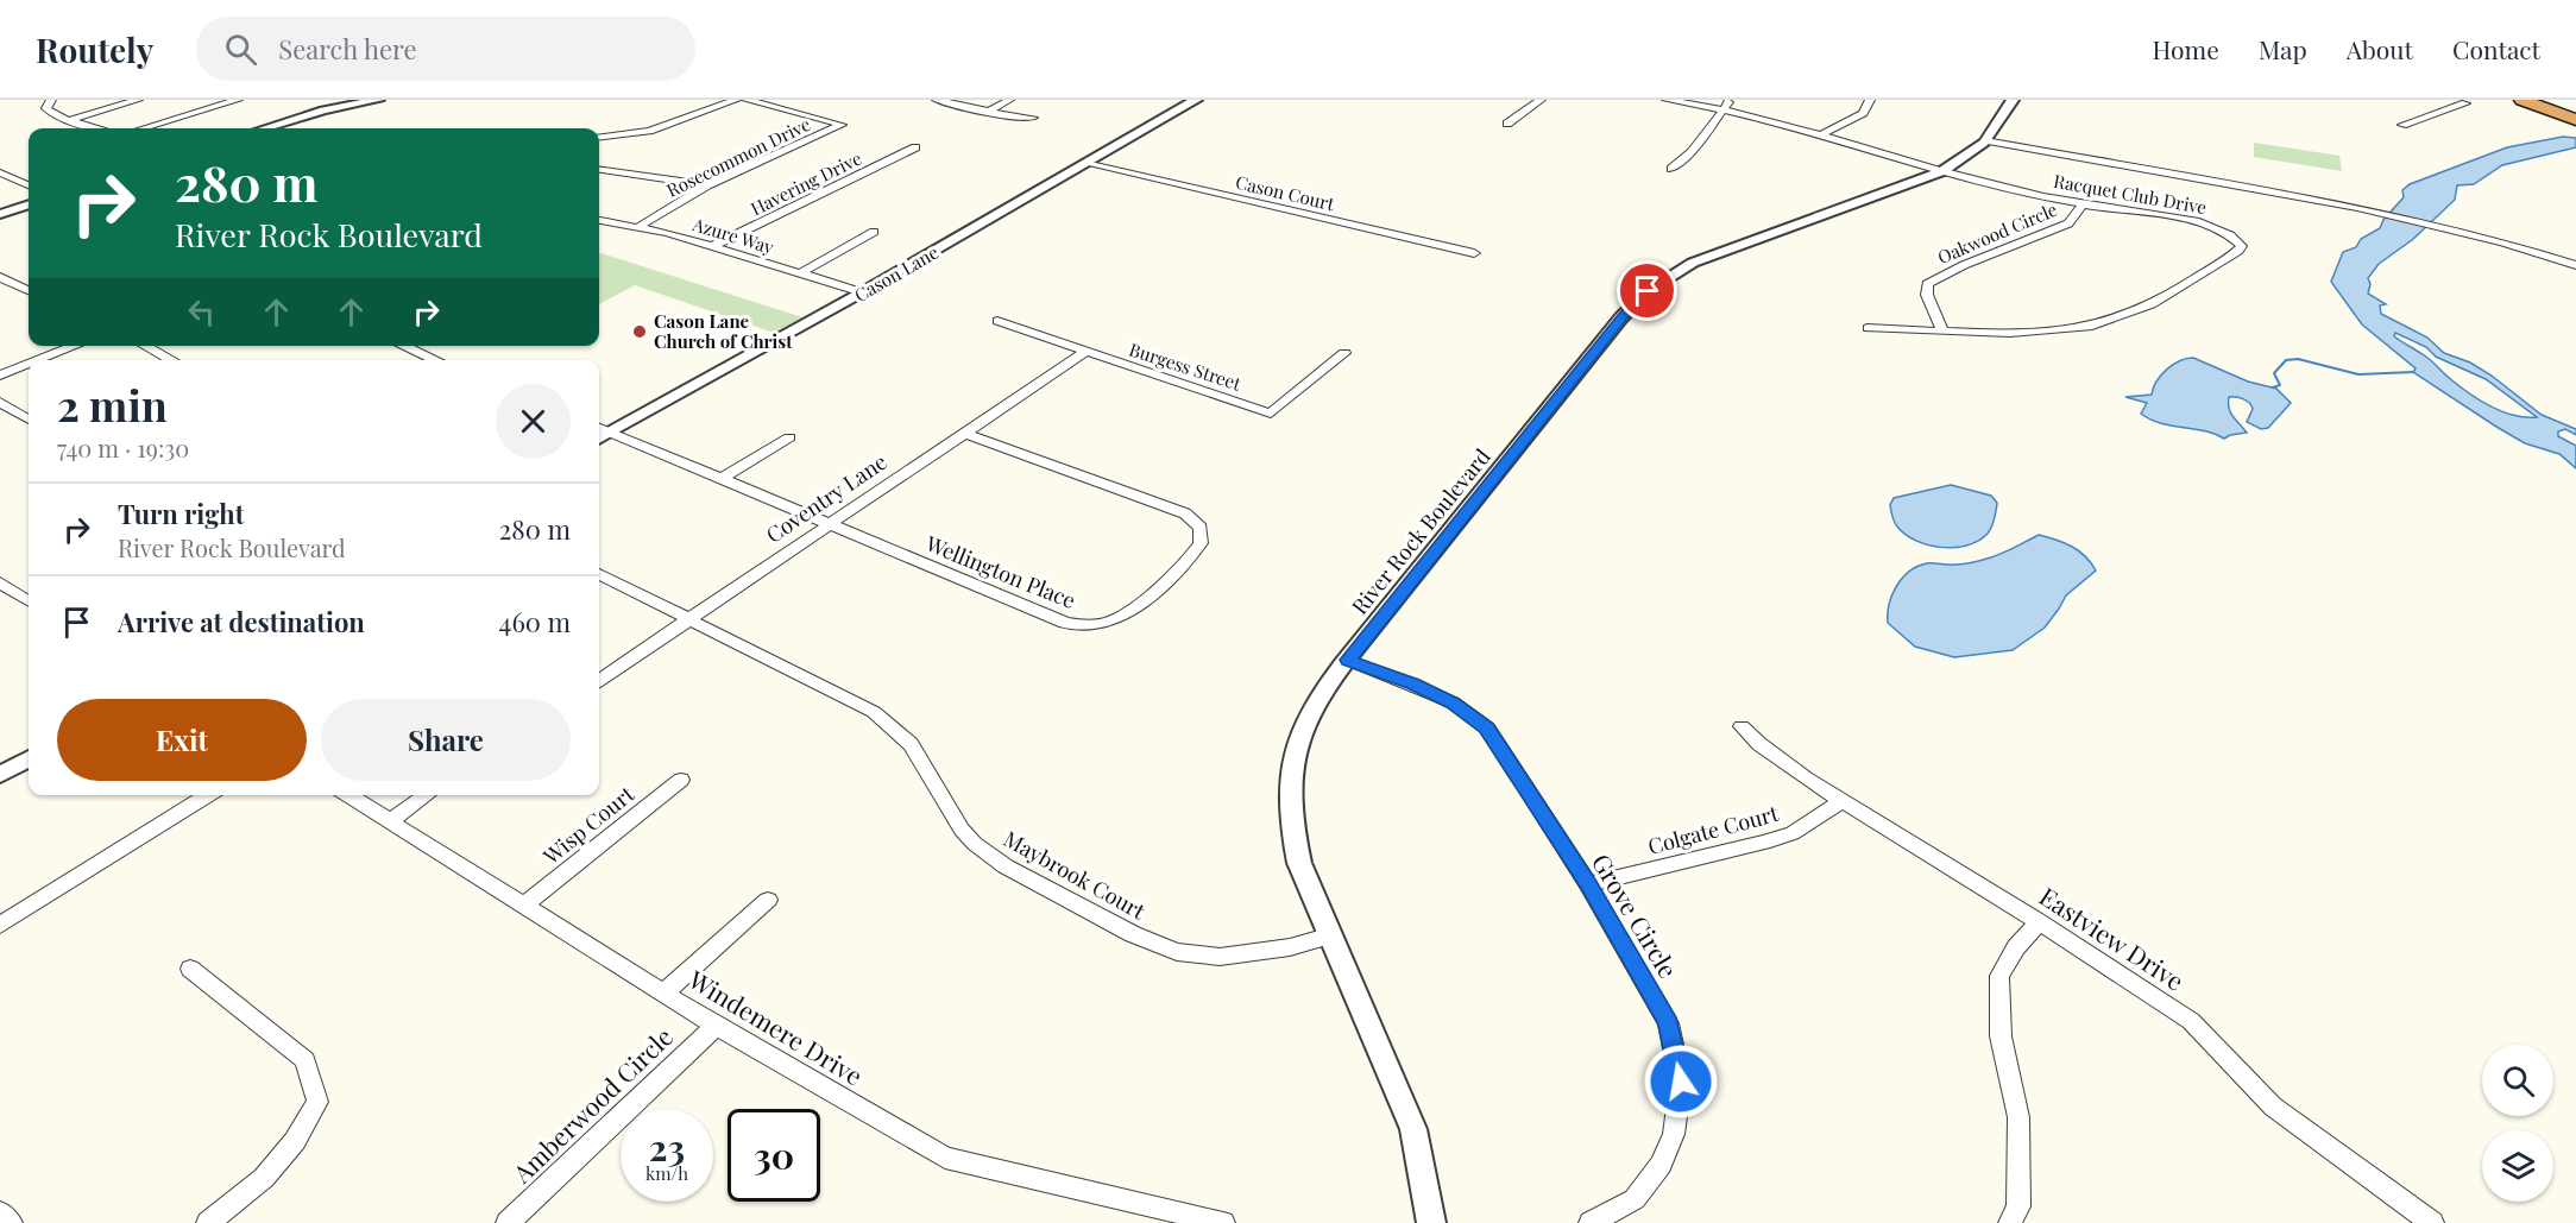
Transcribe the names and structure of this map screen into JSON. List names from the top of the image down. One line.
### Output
{"streets":{"street":["Rosecommon Drive","Havering Drive","Cason Court","Racquet Club Drive","Oakwood Circle","Azure Way","Cason Lane","Burgess Street","Coventry Lane","River Rock Boulevard","Wellington Place","Wisp Court","Colgate Court","Maybrook Court","Grove Circle","Eastview Drive","Windemere Drive","Amberwood Circle"]},"crossings":[["Rosecommon Drive","Azure Way"],["Havering Drive","Azure Way"],["Cason Court","Cason Lane"],["Racquet Club Drive","Oakwood Circle"],["Racquet Club Drive","River Rock Boulevard"],["Azure Way","Cason Lane"],["Cason Lane","Wellington Place"],["Burgess Street","Coventry Lane"],["Coventry Lane","Wellington Place"],["Coventry Lane","Maybrook Court"],["River Rock Boulevard","Maybrook Court"],["River Rock Boulevard","Grove Circle"],["Wisp Court","Windemere Drive"],["Colgate Court","Grove Circle"],["Colgate Court","Eastview Drive"],["Windemere Drive","Amberwood Circle"]],"places":["Cason Lane Church of Christ"],"page":{"header":"Routely","search":"Search here","nav":["Home","Map","About","Contact"],"turn":["280 m","River Rock Boulevard"],"heading":["2 min","740 m · 19:30"],"list":[{"name":"Turn right","note":"River Rock Boulevard","value":"280 m"},{"name":"Arrive at destination","value":"460 m"}],"buttons":["Exit","Share"],"speed":"23 km/h","limit":"30"}}
